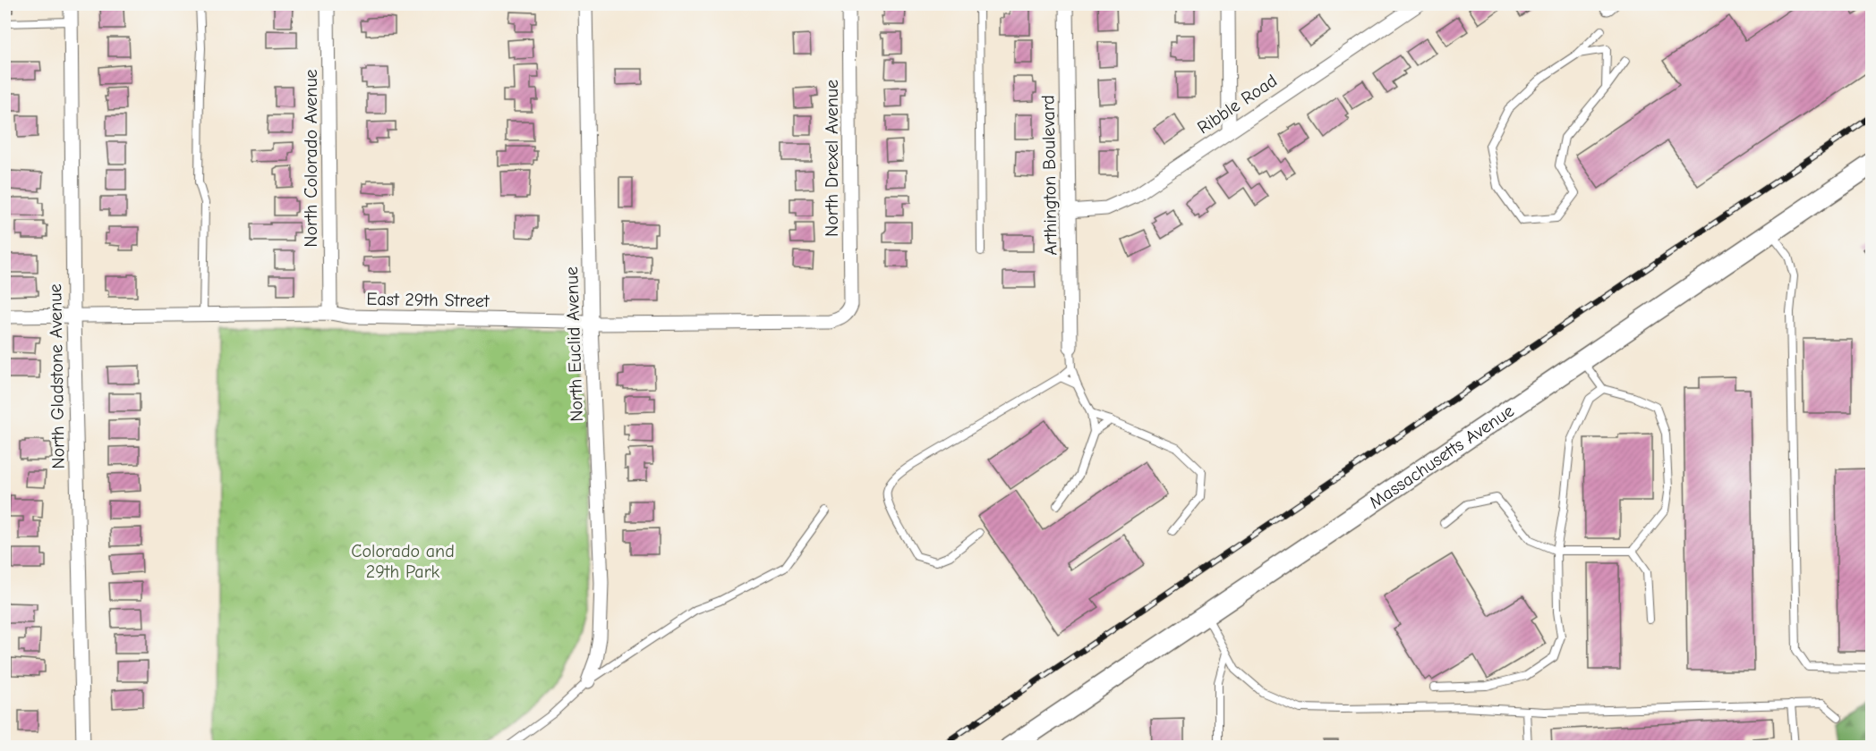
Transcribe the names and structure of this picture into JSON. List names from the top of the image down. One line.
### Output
{"streets":{"main road":["Massachusetts Avenue"],"street":["Ribble Road","North Colorado Avenue","North Drexel Avenue","Arthington Boulevard","East 29th Street","North Euclid Avenue","North Gladstone Avenue"]},"crossings":[["Ribble Road","Arthington Boulevard"],["North Colorado Avenue","East 29th Street"],["North Drexel Avenue","East 29th Street"],["East 29th Street","North Euclid Avenue"],["East 29th Street","North Gladstone Avenue"]],"parks":["Colorado and 29th Park"]}
